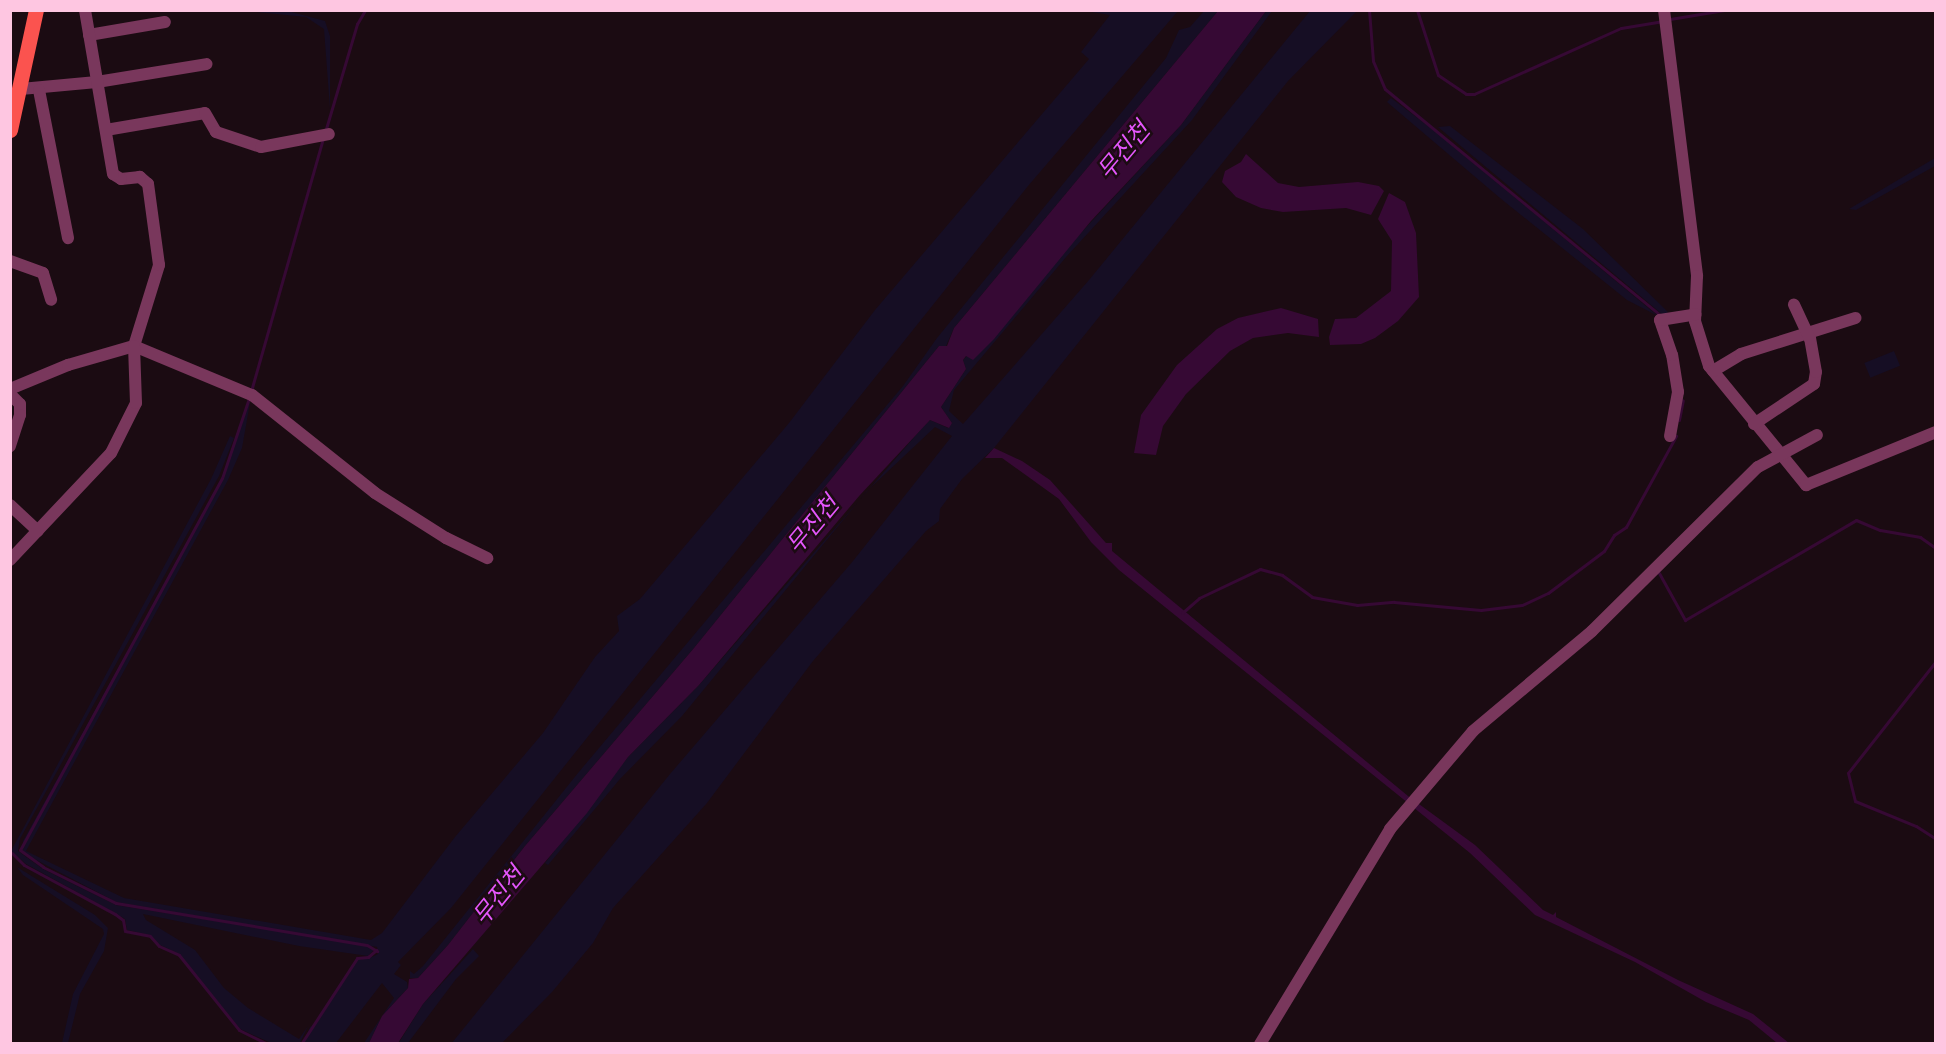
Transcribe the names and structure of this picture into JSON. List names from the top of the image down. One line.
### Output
{"water":["무진천"]}
